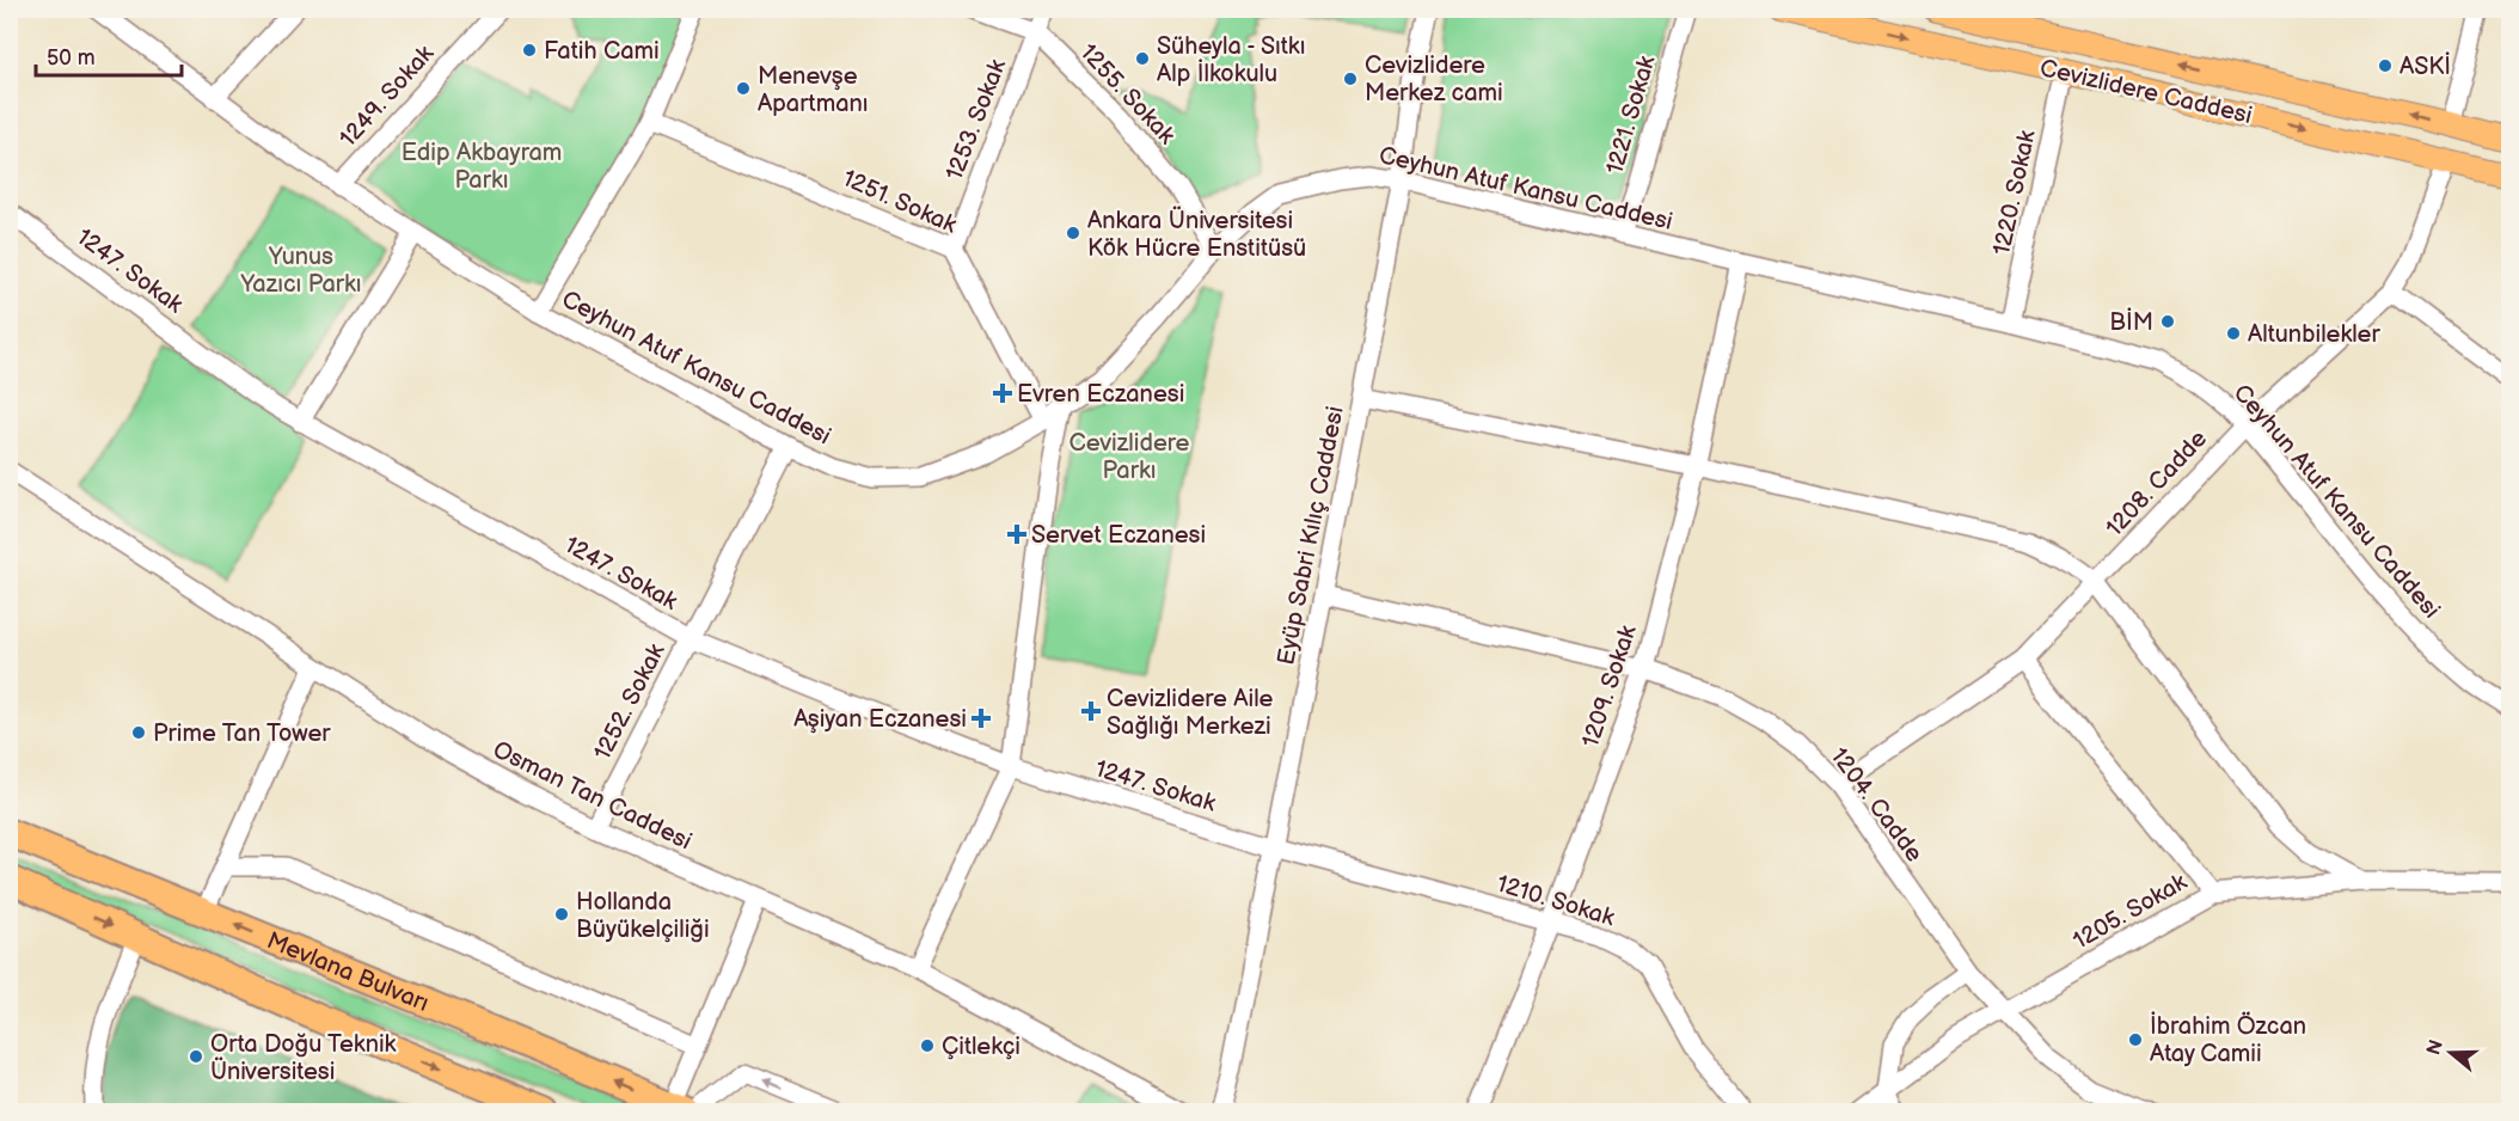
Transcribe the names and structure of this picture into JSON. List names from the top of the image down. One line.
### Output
{"streets":{"highway":["Mevlana Bulvarı"],"main road":["Cevizlidere Caddesi"],"street":["1255. Sokak","1249. Sokak","1221. Sokak","1253. Sokak","Ceyhun Atuf Kansu Caddesi","1220. Sokak","1251. Sokak","1247. Sokak","1208. Cadde","Eyüp Sabri Kılıç Caddesi","1209. Sokak","1252. Sokak","Osman Tan Caddesi","1204. Cadde","1210. Sokak","1205. Sokak"]},"crossings":[["Cevizlidere Caddesi","1220. Sokak"],["Cevizlidere Caddesi","1208. Cadde"],["1255. Sokak","1253. Sokak"],["1255. Sokak","Ceyhun Atuf Kansu Caddesi"],["1249. Sokak","Ceyhun Atuf Kansu Caddesi"],["1221. Sokak","Ceyhun Atuf Kansu Caddesi"],["1253. Sokak","1251. Sokak"],["Ceyhun Atuf Kansu Caddesi","1220. Sokak"],["Ceyhun Atuf Kansu Caddesi","1251. Sokak"],["Ceyhun Atuf Kansu Caddesi","1208. Cadde"],["Ceyhun Atuf Kansu Caddesi","Eyüp Sabri Kılıç Caddesi"],["Ceyhun Atuf Kansu Caddesi","1209. Sokak"],["Ceyhun Atuf Kansu Caddesi","1252. Sokak"],["1247. Sokak","Eyüp Sabri Kılıç Caddesi"],["1247. Sokak","1252. Sokak"],["1247. Sokak","1210. Sokak"],["1208. Cadde","1204. Cadde"],["Eyüp Sabri Kılıç Caddesi","1204. Cadde"],["Eyüp Sabri Kılıç Caddesi","1210. Sokak"],["1209. Sokak","1204. Cadde"],["1209. Sokak","1210. Sokak"],["1252. Sokak","Osman Tan Caddesi"],["1204. Cadde","1205. Sokak"]],"parks":["Edip Akbayram Parkı","Yunus Yazıcı Parkı","Cevizlidere Parkı"],"places":{"other":["Fatih Cami","Süheyla - Sıtkı Alp İlkokulu","ASKİ","Cevizlidere Merkez cami","Menevşe Apartmanı","Ankara Üniversitesi Kök Hücre Enstitüsü","BİM","Altunbilekler","Prime Tan Tower","Hollanda Büyükelçiliği","İbrahim Özcan Atay Camii","Çitlekçi","Orta Doğu Teknik Üniversitesi"],"health":["Evren Eczanesi","Servet Eczanesi","Cevizlidere Aile Sağlığı Merkezi","Aşiyan Eczanesi"]},"scale_bar":"50 m","north":"left"}
